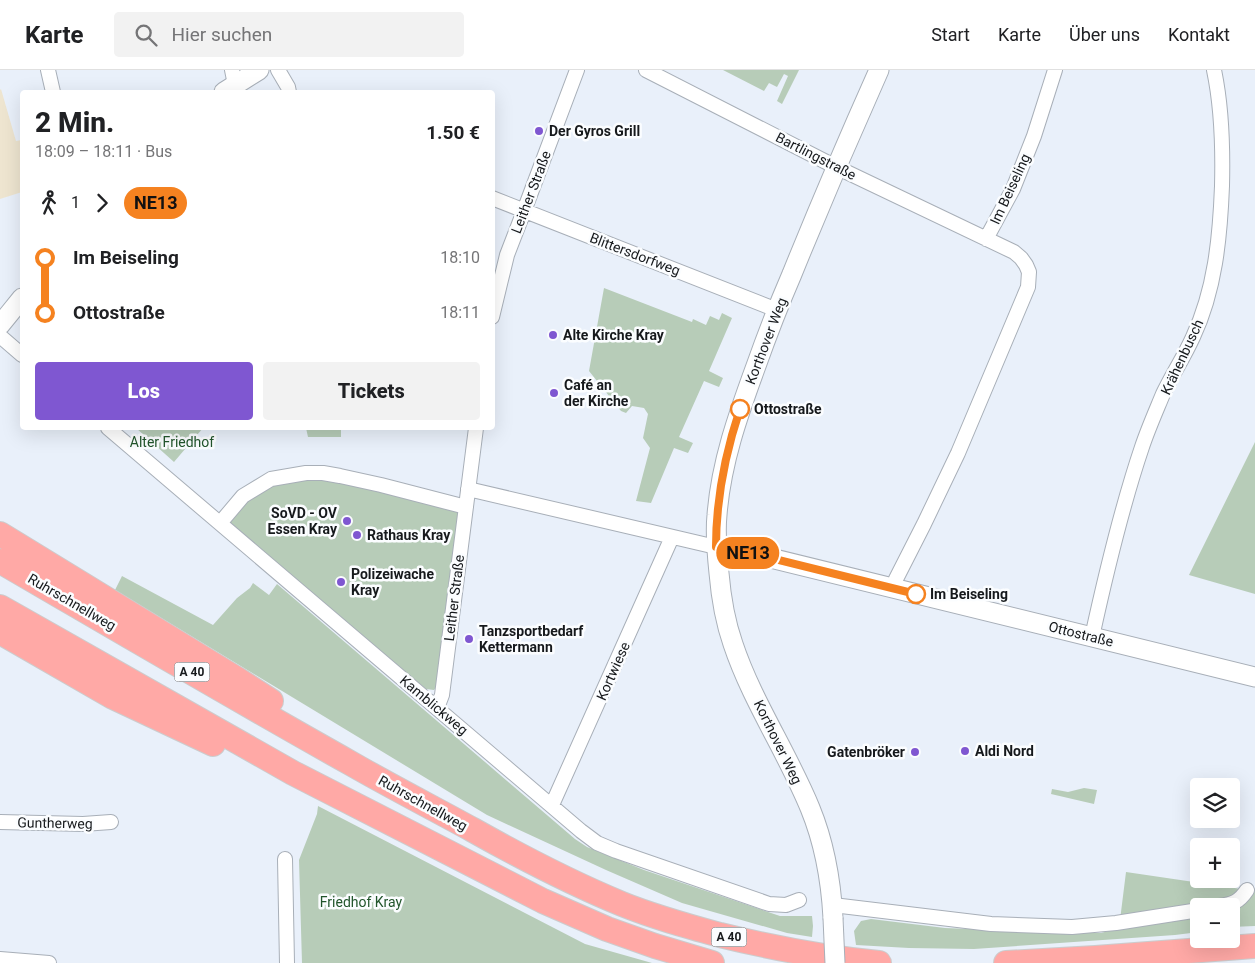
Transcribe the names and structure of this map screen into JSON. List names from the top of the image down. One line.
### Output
{"streets":{"highway":["Ruhrschnellweg","A 40"],"main road":["Korthover Weg","Ottostraße"],"street":["Bartlingstraße","Im Beiseling","Leither Straße","Blittersdorfweg","Krähenbusch","Kortwiese","Kamblickweg","Guntherweg"]},"crossings":[["Bartlingstraße","Im Beiseling"],["Bartlingstraße","Korthover Weg"],["Im Beiseling","Ottostraße"],["Leither Straße","Blittersdorfweg"],["Leither Straße","Ottostraße"],["Leither Straße","Kamblickweg"],["Blittersdorfweg","Korthover Weg"],["Korthover Weg","Ottostraße"],["Krähenbusch","Ottostraße"],["Ottostraße","Kortwiese"],["Kortwiese","Kamblickweg"]],"parks":["Alter Friedhof","Friedhof Kray"],"places":["Der Gyros Grill","Alte Kirche Kray","Café an der Kirche","Ottostraße","SoVD - OV Essen Kray","Rathaus Kray","Polizeiwache Kray","Im Beiseling","Tanzsportbedarf Kettermann","Aldi Nord","Gatenbröker"],"lines":["bus line NE13"],"page":{"header":"Karte","search":"Hier suchen","nav":["Start","Karte","Über uns","Kontakt"],"on_map":"NE13","heading":["2 Min.","18:09 – 18:11 · Bus","1.50 €"],"legs":["1","NE13"],"list":[{"name":"Im Beiseling","value":"18:10"},{"name":"Ottostraße","value":"18:11"}],"buttons":["Los","Tickets"],"map_buttons":["+","−"]}}
